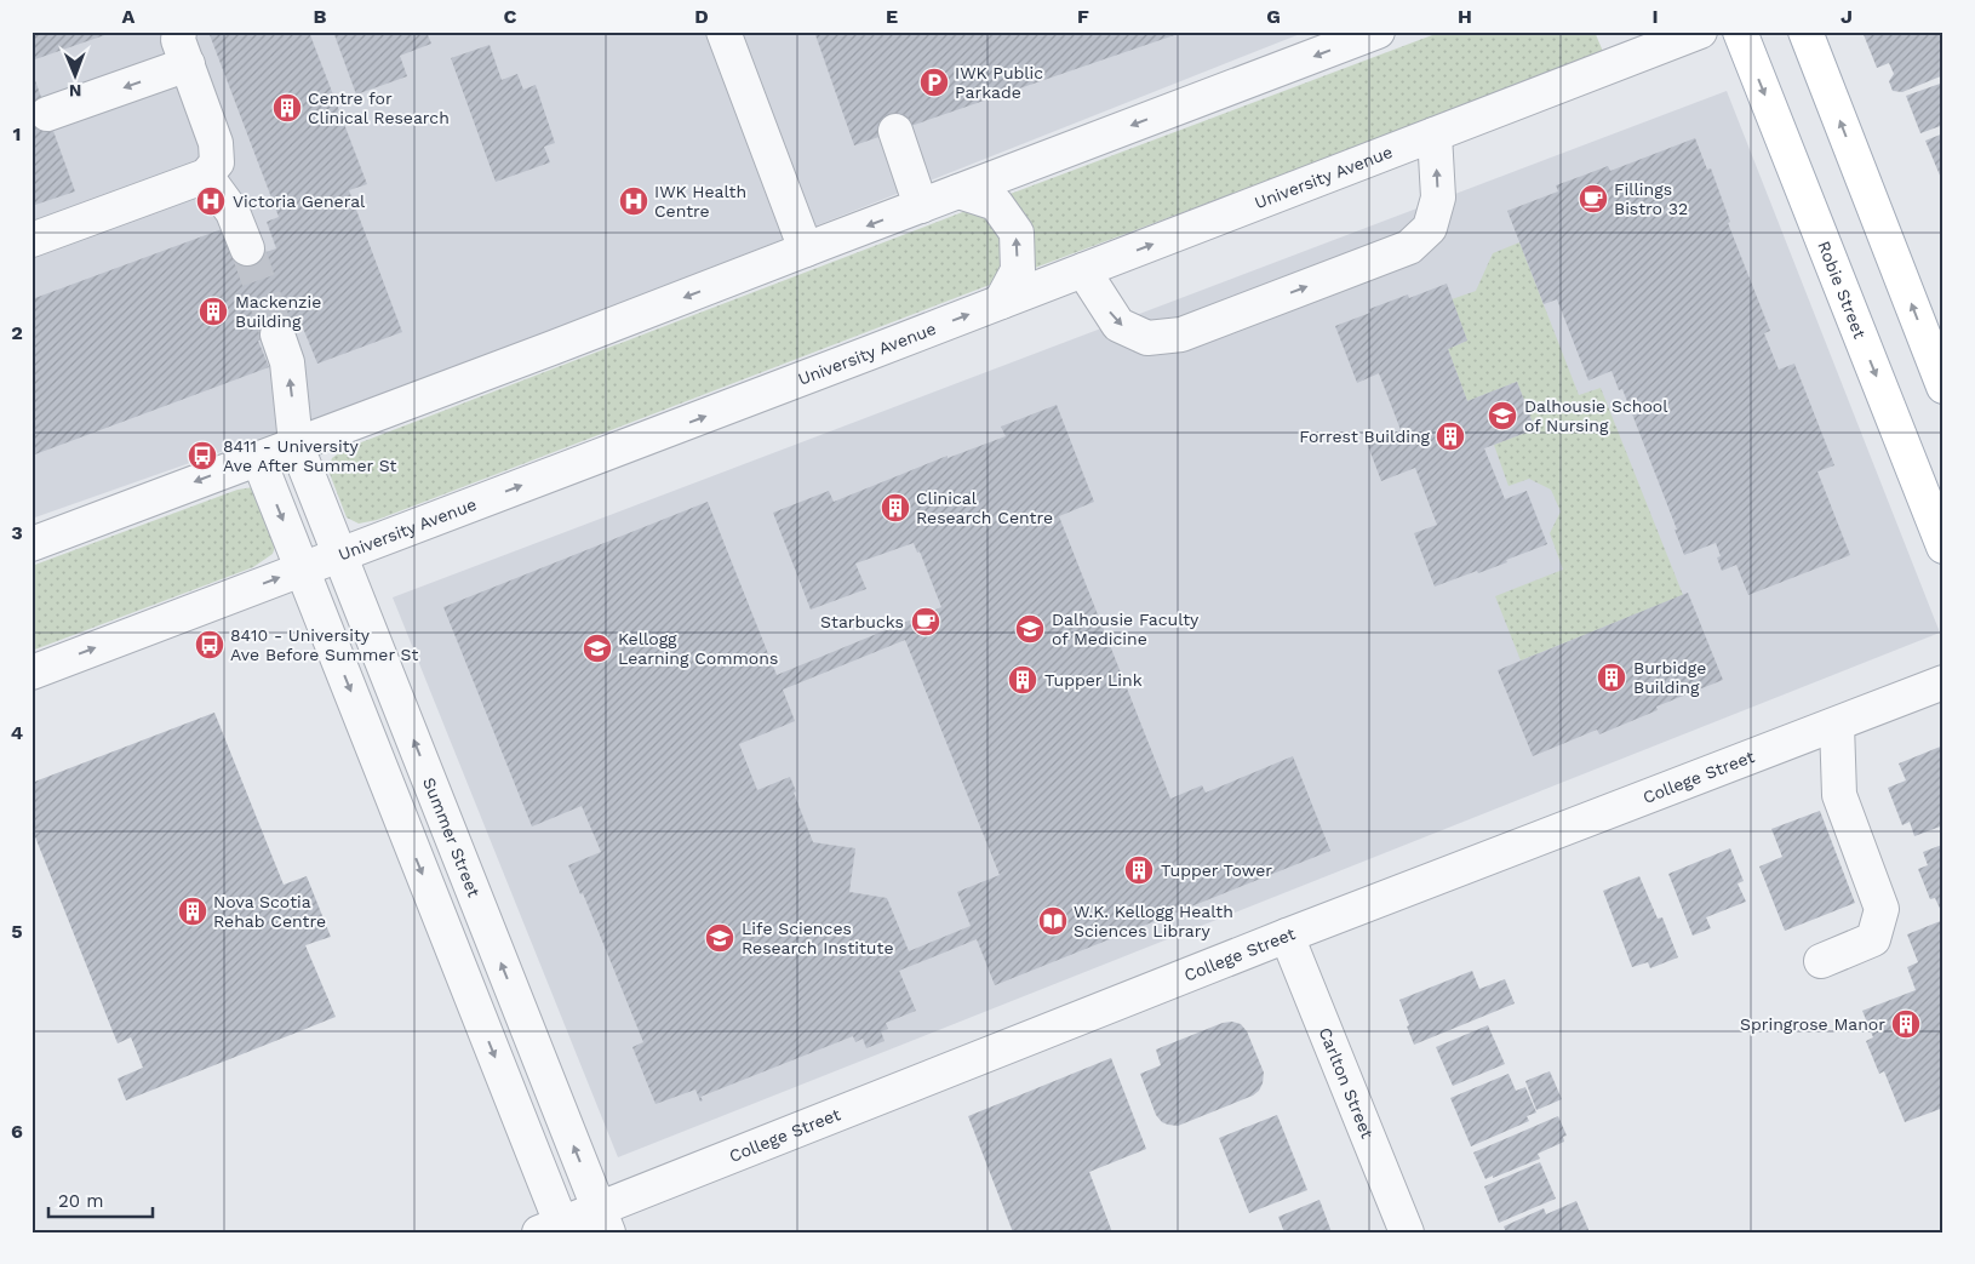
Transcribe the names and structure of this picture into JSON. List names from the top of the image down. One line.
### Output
{"streets":{"main road":["Robie Street"],"street":["University Avenue","College Street","Summer Street","Carlton Street"]},"crossings":[["University Avenue","Summer Street"],["College Street","Summer Street"],["College Street","Carlton Street"]],"places":{"parking":["IWK Public Parkade"],"building":["Centre for Clinical Research","Mackenzie Building","Forrest Building","Clinical Research Centre","Burbidge Building","Tupper Link","Tupper Tower","Nova Scotia Rehab Centre","Springrose Manor"],"cafe":["Fillings Bistro 32","Starbucks"],"hospital":["Victoria General","IWK Health Centre"],"school or university":["Dalhousie School of Nursing","Dalhousie Faculty of Medicine","Kellogg Learning Commons","Life Sciences Research Institute"],"bus stop":["8411 - University Ave After Summer St","8410 - University Ave Before Summer St"],"library":["W.K. Kellogg Health Sciences Library"]},"scale_bar":"20 m","north":"bottom","grid":{"columns":["A","B","C","D","E","F","G","H","I","J"],"rows":["1","2","3","4","5","6"]}}
